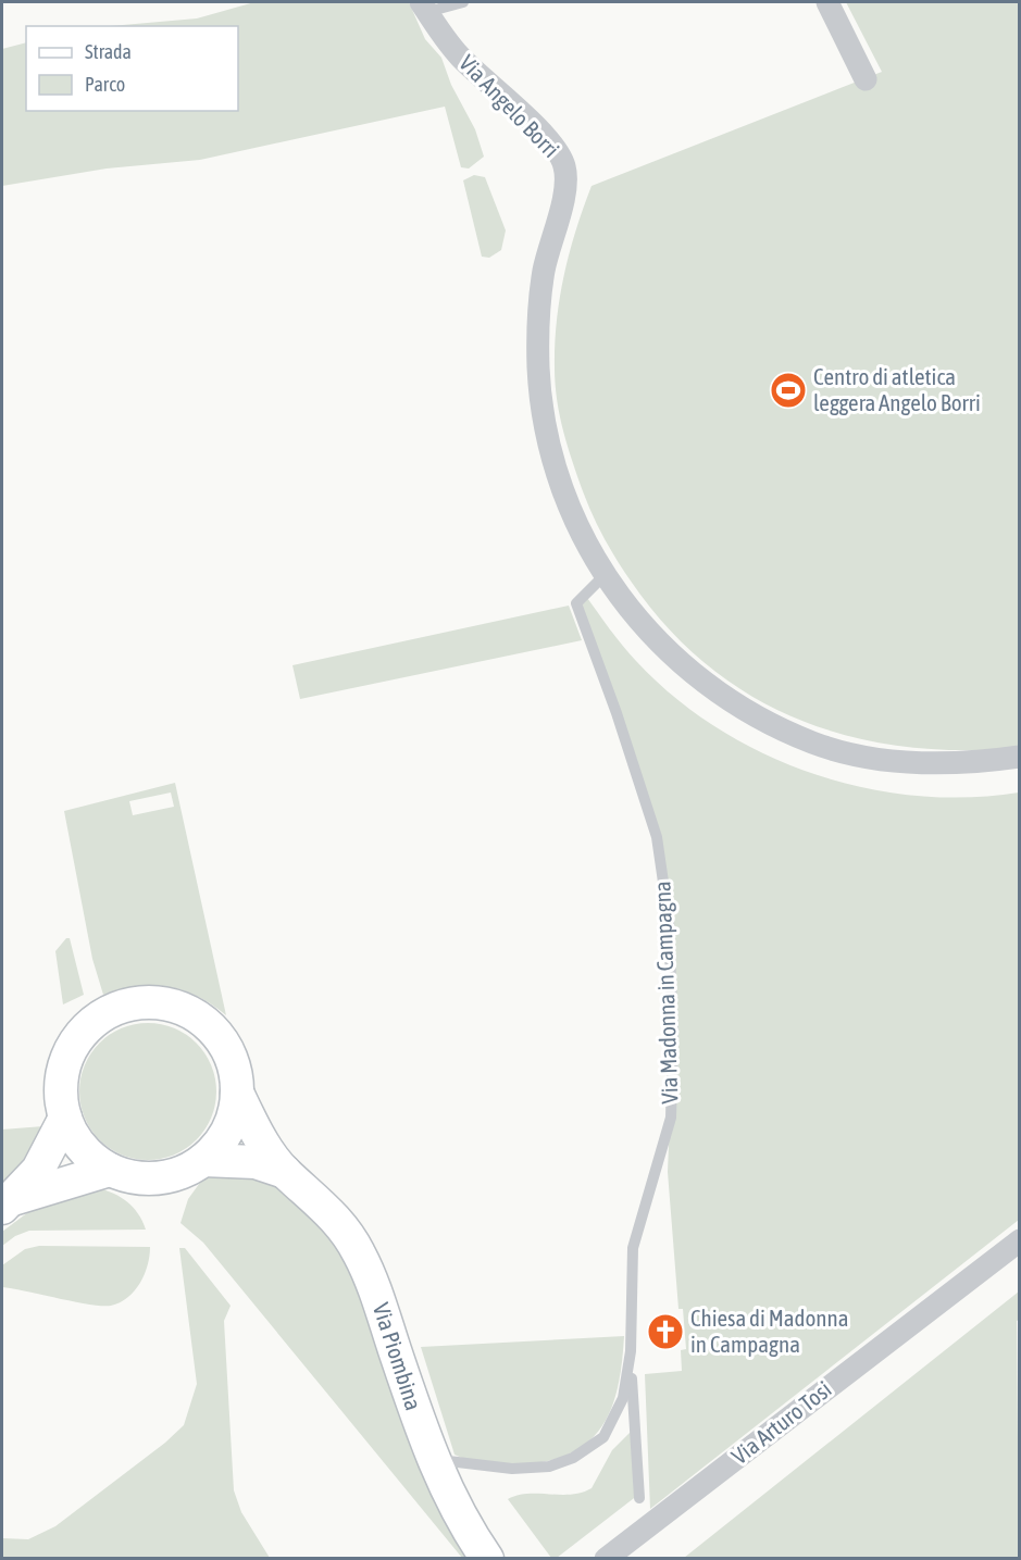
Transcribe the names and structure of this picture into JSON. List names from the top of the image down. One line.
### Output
{"streets":{"street":["Via Angelo Borri","Via Piombina","Via Arturo Tosi"],"lane":["Via Madonna in Campagna"]},"crossings":[["Via Angelo Borri","Via Madonna in Campagna"],["Via Madonna in Campagna","Via Piombina"]],"places":{"sports":["Centro di atletica leggera Angelo Borri"],"church":["Chiesa di Madonna in Campagna"]},"legend":["Strada","Parco"]}
